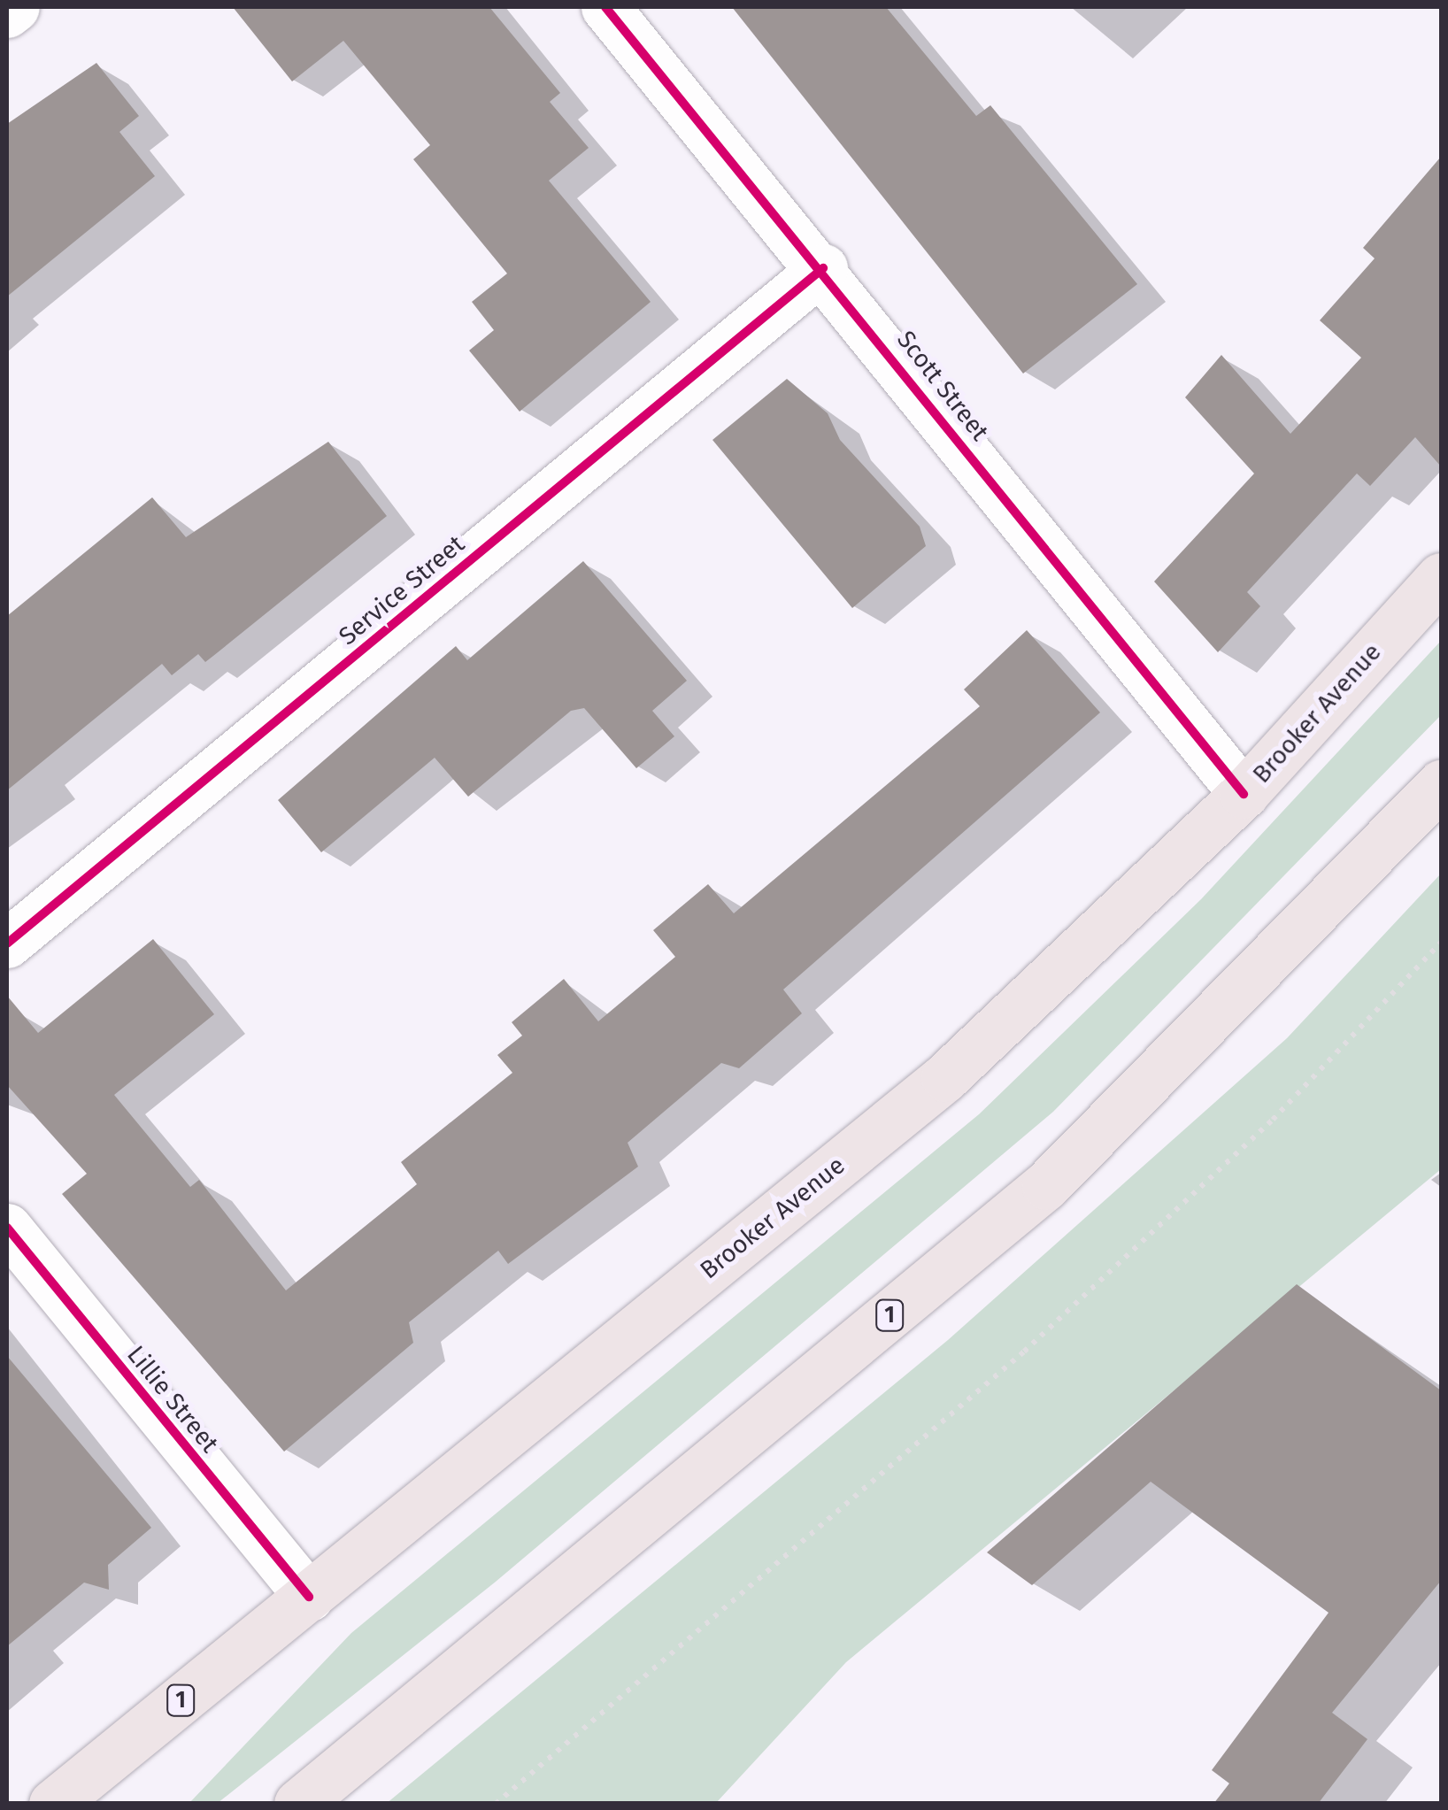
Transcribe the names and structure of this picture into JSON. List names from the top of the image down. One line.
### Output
{"streets":{"highway":["Brooker Avenue","1"],"street":["Scott Street","Service Street","Lillie Street"]},"crossings":[["Scott Street","Service Street"],["Scott Street","Brooker Avenue"],["Brooker Avenue","Lillie Street"]]}
